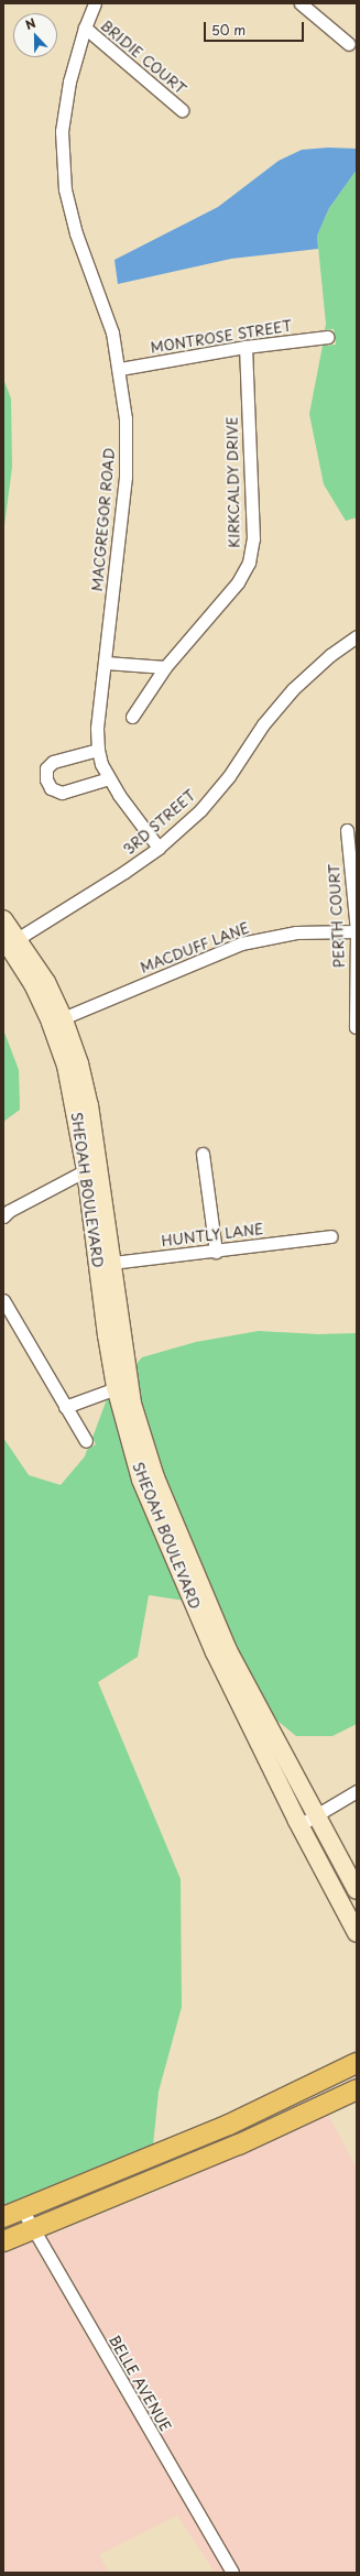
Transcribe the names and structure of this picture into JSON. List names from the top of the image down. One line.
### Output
{"streets":{"street":["BRIDIE COURT","MONTROSE STREET","KIRKCALDY DRIVE","MACGREGOR ROAD","3RD STREET","PERTH COURT","MACDUFF LANE","SHEOAH BOULEVARD","HUNTLY LANE","BELLE AVENUE"]},"crossings":[["BRIDIE COURT","MACGREGOR ROAD"],["MONTROSE STREET","KIRKCALDY DRIVE"],["MONTROSE STREET","MACGREGOR ROAD"],["MACGREGOR ROAD","3RD STREET"],["3RD STREET","SHEOAH BOULEVARD"],["PERTH COURT","MACDUFF LANE"],["MACDUFF LANE","SHEOAH BOULEVARD"],["SHEOAH BOULEVARD","HUNTLY LANE"]],"scale_bar":"50 m","north":"top"}
